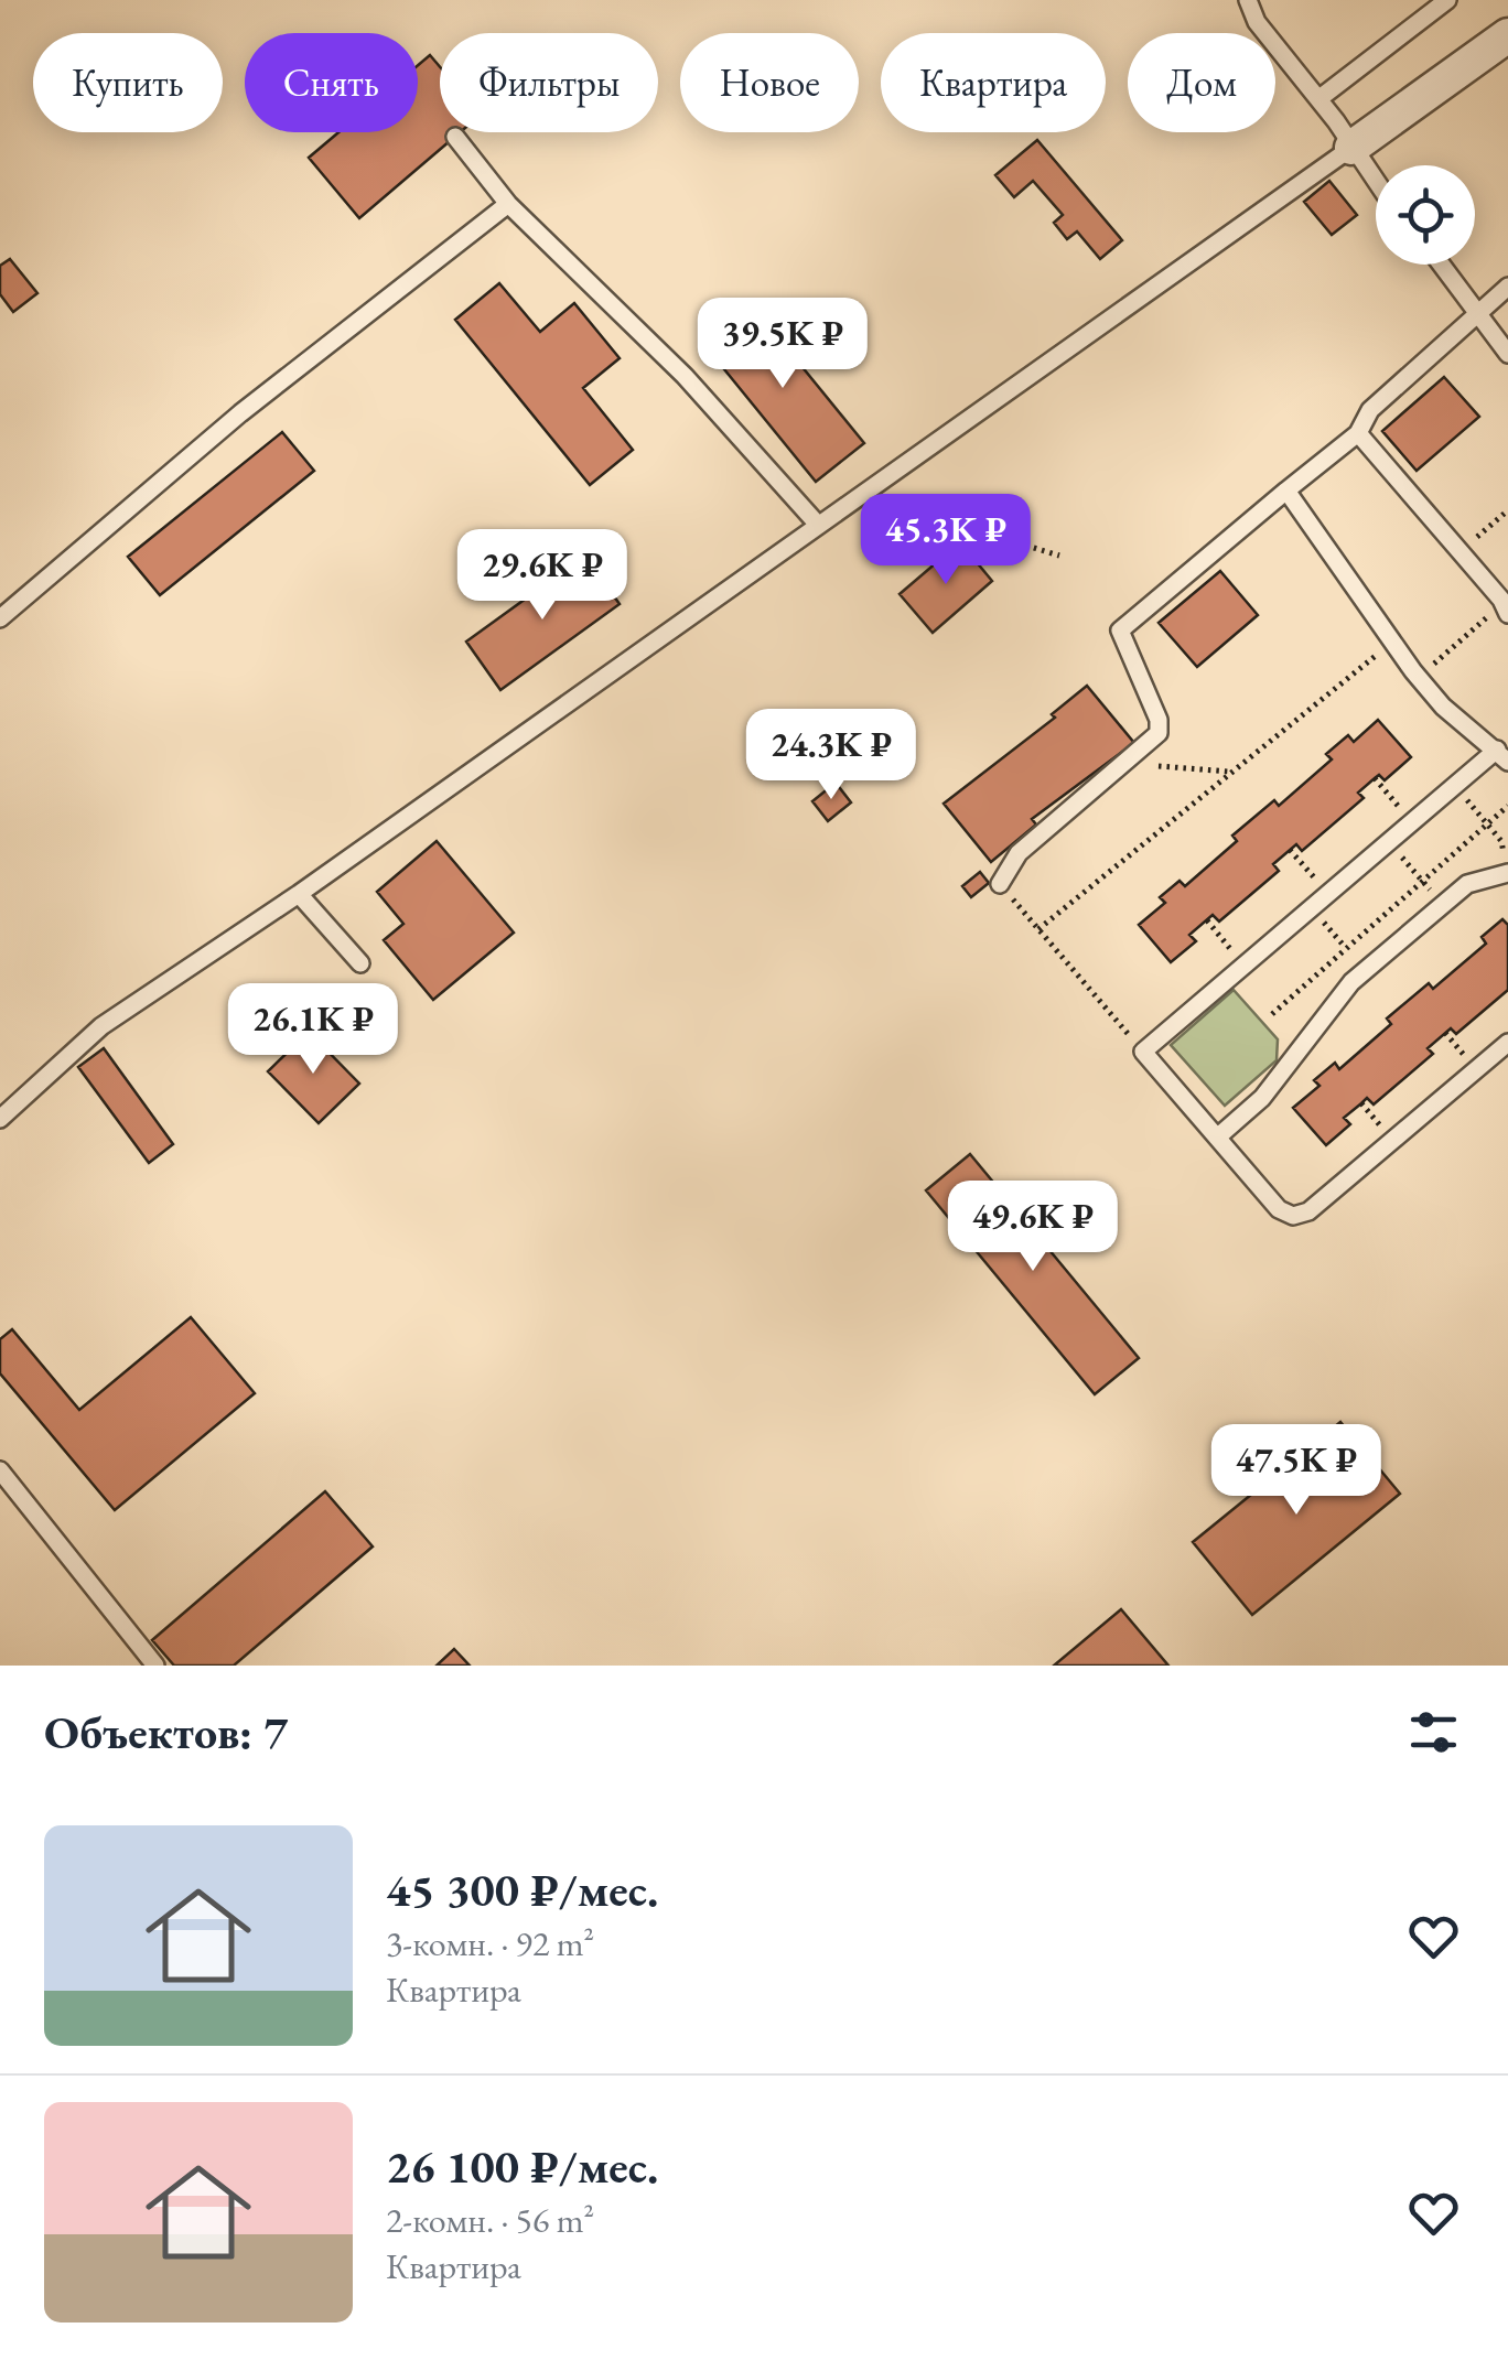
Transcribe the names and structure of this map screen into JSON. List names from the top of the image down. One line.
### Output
{"page":{"chip":["Купить","Снять","Фильтры","Новое","Квартира","Дом"],"price":["39.5K ₽","45.3K ₽","29.6K ₽","24.3K ₽","26.1K ₽","49.6K ₽","47.5K ₽"],"heading":"Объектов: 7","list":[{"name":"45 300 ₽/мес.","note":"3-комн. · 92 m² · Квартира"},{"name":"26 100 ₽/мес.","note":"2-комн. · 56 m² · Квартира"}]}}
